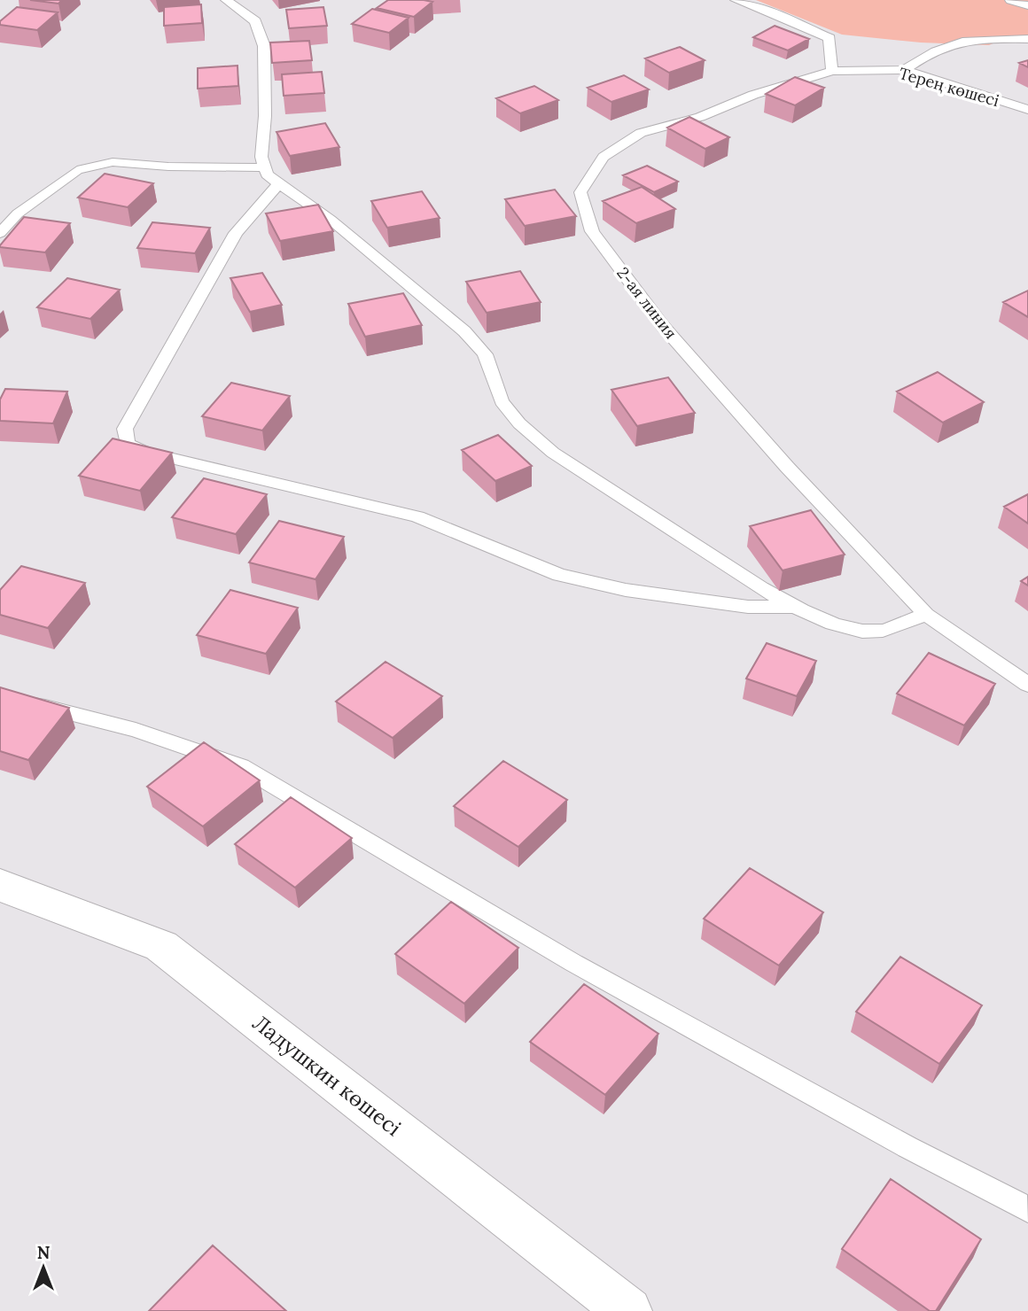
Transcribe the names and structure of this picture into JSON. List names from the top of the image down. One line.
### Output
{"streets":{"street":["Ладушкин көшесі"],"lane":["Терең көшесі","2-ая линия"]},"crossings":[["Терең көшесі","2-ая линия"]],"north":"top"}
